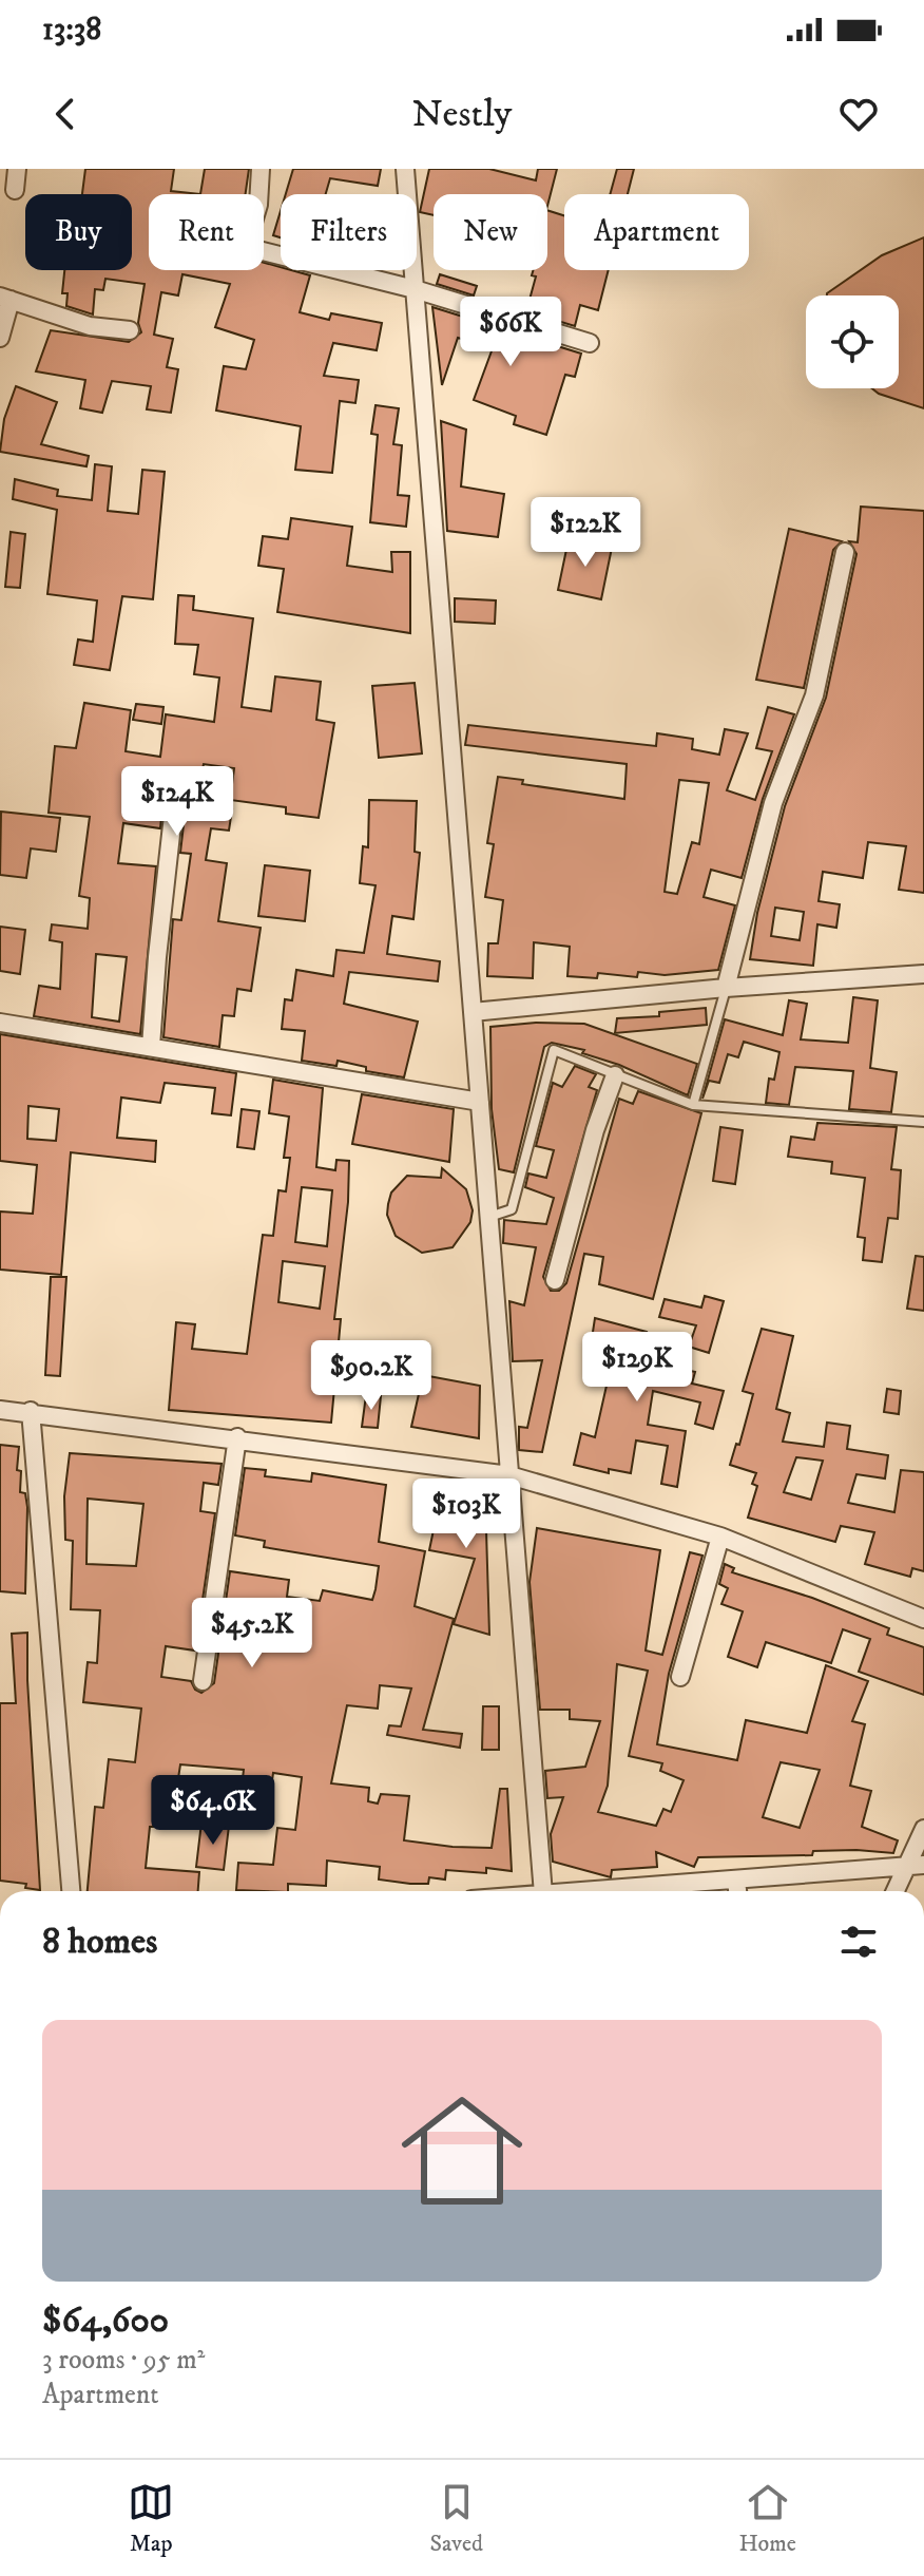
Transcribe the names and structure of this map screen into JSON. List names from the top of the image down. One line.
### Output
{"page":{"status":"13:38","header":"Nestly","chip":["Buy","Rent","Filters","New","Apartment"],"price":["$66K","$122K","$124K","$129K","$90.2K","$103K","$45.2K","$64.6K"],"heading":"8 homes","list":[{"name":"$64,600","note":"3 rooms · 95 m² · Apartment"}],"tabs":["Map","Saved","Home"]}}
